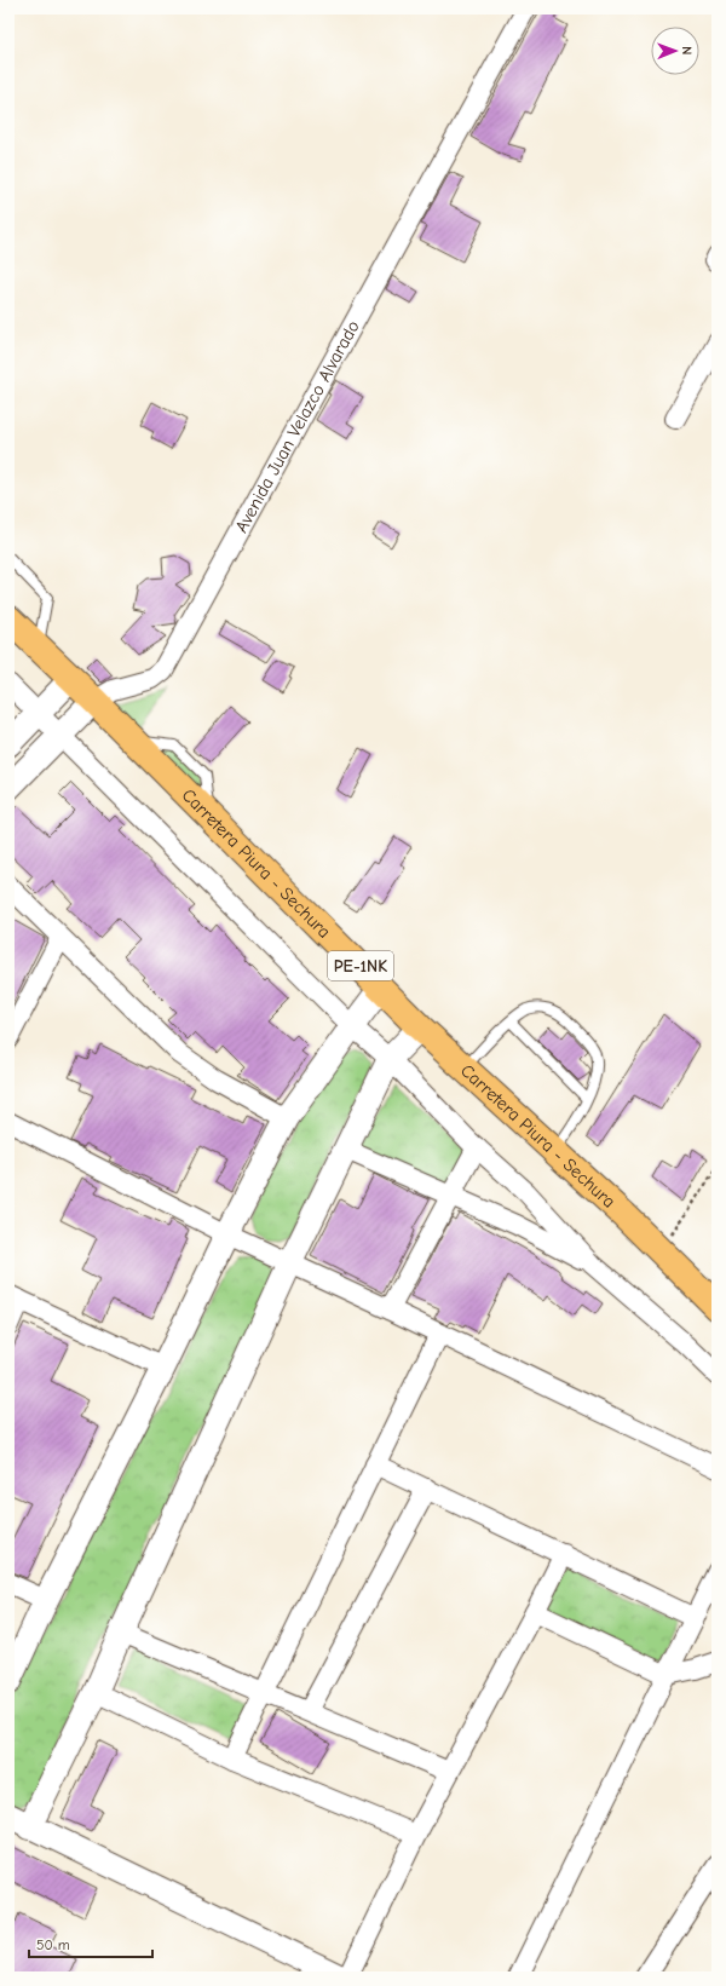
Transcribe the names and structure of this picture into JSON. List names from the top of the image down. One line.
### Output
{"streets":{"main road":["Carretera Piura - Sechura","PE-1NK"],"street":["Avenida Juan Velazco Alvarado"]},"crossings":[["Avenida Juan Velazco Alvarado","Carretera Piura - Sechura"]],"scale_bar":"50 m","north":"right"}
